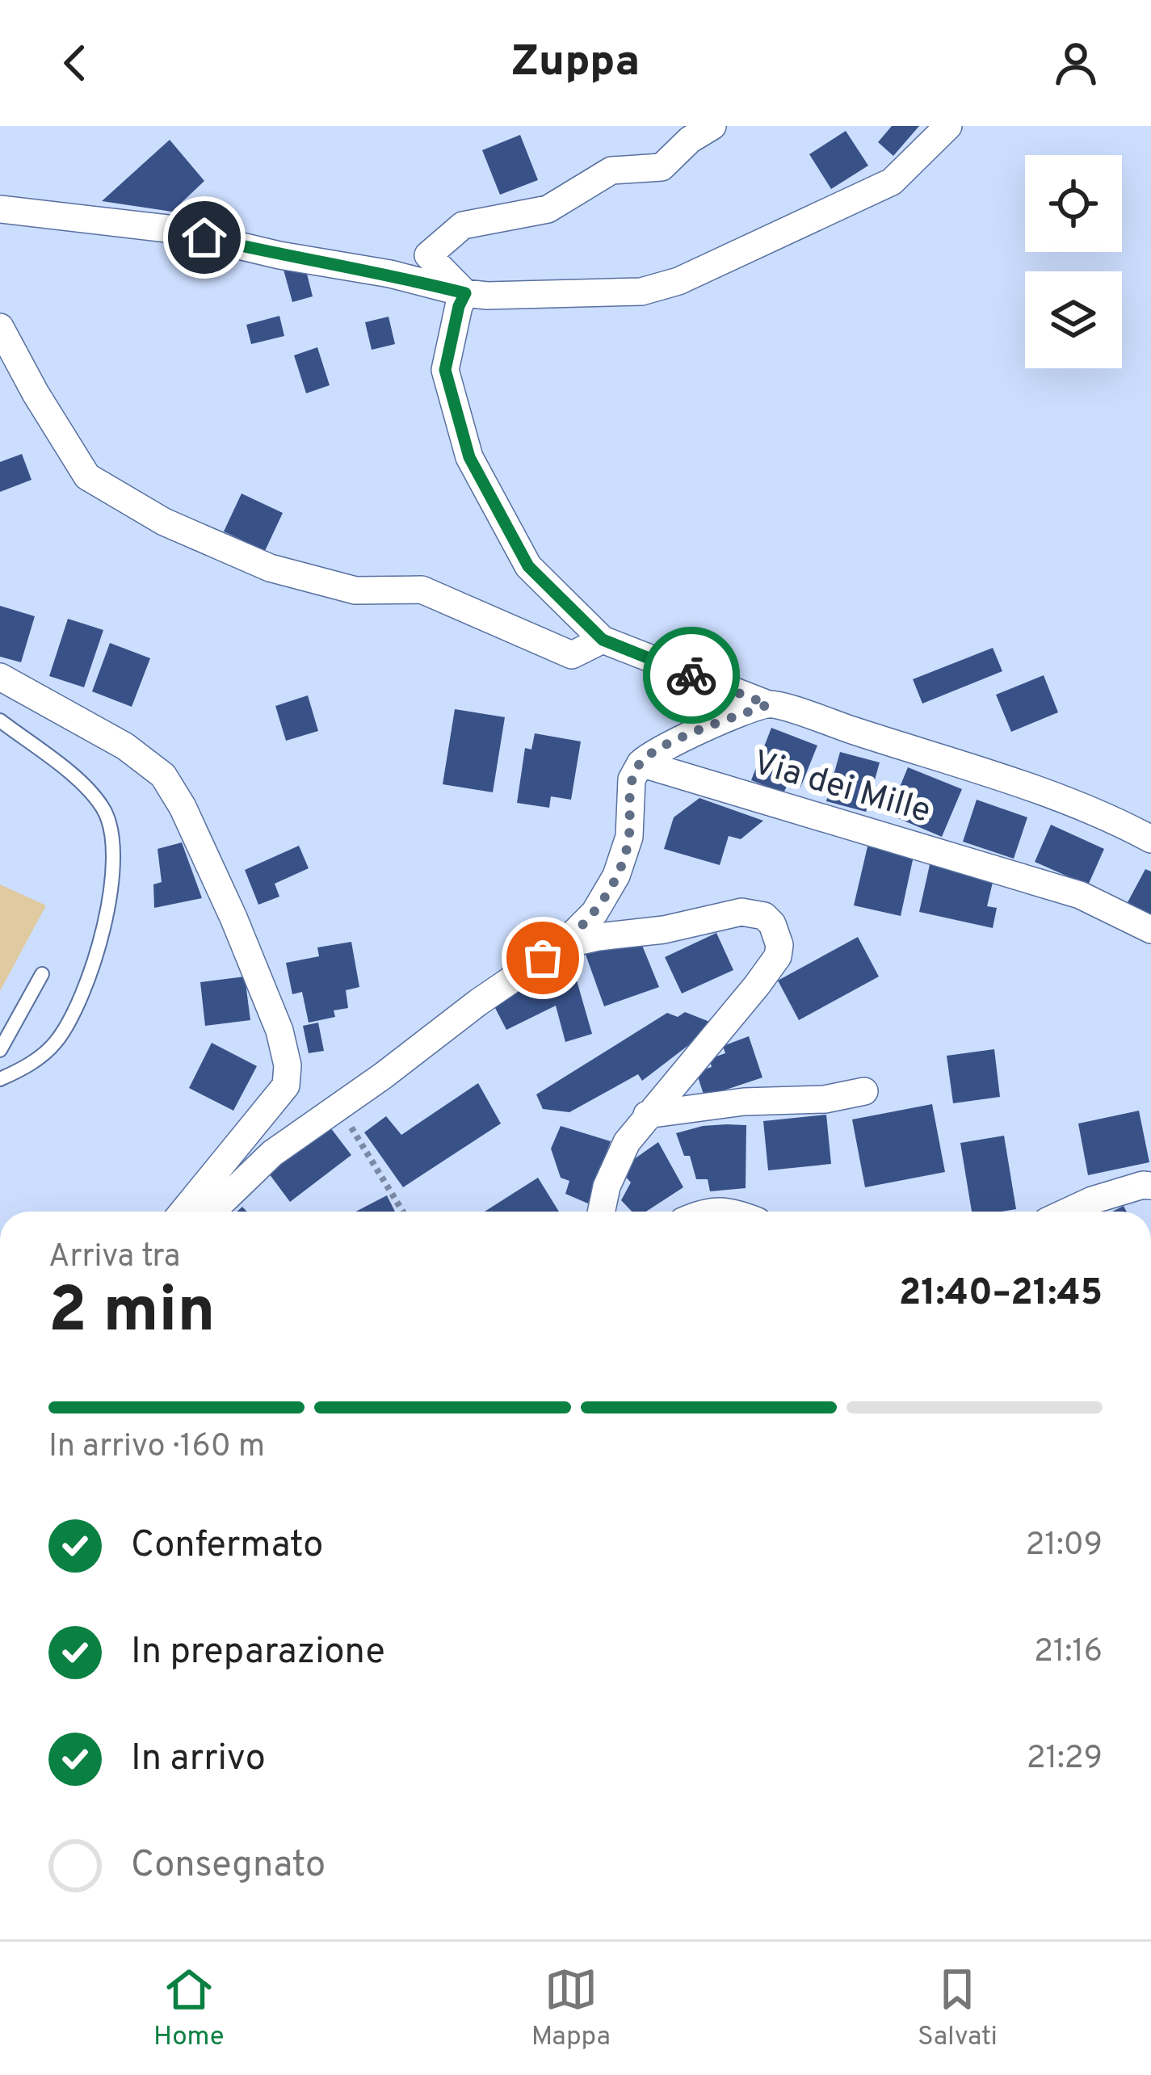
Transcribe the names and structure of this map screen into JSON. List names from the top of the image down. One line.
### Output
{"streets":{"street":["Via dei Mille"]},"page":{"header":"Zuppa","heading":["2 min","Arriva tra","21:40–21:45"],"bar":"In arrivo · 160 m","list":[["Confermato","21:09"],["In preparazione","21:16"],["In arrivo","21:29"],"Consegnato"],"tabs":["Home","Mappa","Salvati"]}}
